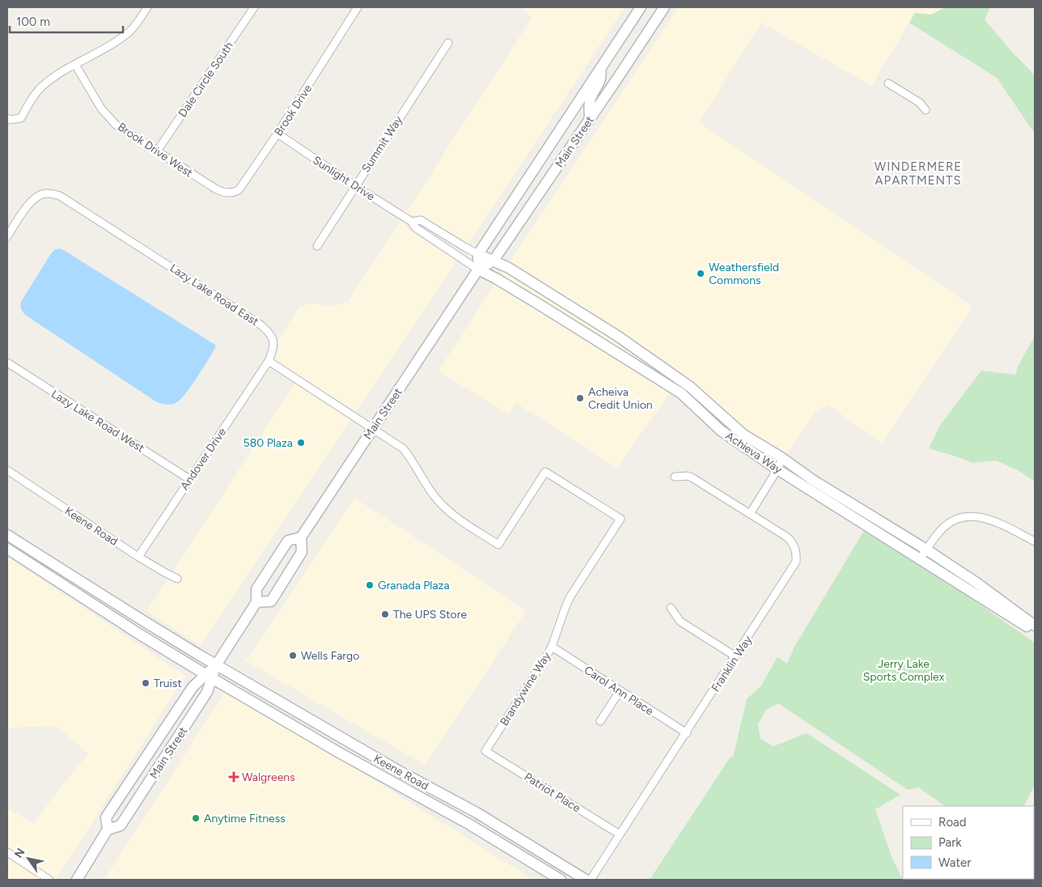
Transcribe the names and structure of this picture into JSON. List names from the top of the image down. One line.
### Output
{"streets":{"main road":["Main Street","Achieva Way","Keene Road"],"street":["Dale Circle South","Brook Drive","Summit Way","Brook Drive West","Sunlight Drive","Lazy Lake Road East","Lazy Lake Road West","Andover Drive","Franklin Way","Brandywine Way","Carol Ann Place","Patriot Place"]},"crossings":[["Dale Circle South","Brook Drive West"],["Brook Drive","Brook Drive West"],["Brook Drive","Sunlight Drive"],["Main Street","Sunlight Drive"],["Main Street","Achieva Way"],["Main Street","Keene Road"],["Main Street","Brandywine Way"],["Summit Way","Sunlight Drive"],["Sunlight Drive","Achieva Way"],["Lazy Lake Road East","Andover Drive"],["Lazy Lake Road West","Andover Drive"],["Andover Drive","Keene Road"],["Franklin Way","Carol Ann Place"],["Franklin Way","Patriot Place"],["Brandywine Way","Carol Ann Place"],["Brandywine Way","Patriot Place"]],"districts":["WINDERMERE APARTMENTS"],"parks":["Jerry Lake Sports Complex"],"places":{"other":["Weathersfield Commons","Acheiva Credit Union","580 Plaza","Granada Plaza","The UPS Store","Wells Fargo","Truist","Anytime Fitness"],"health":["Walgreens"]},"legend":["Road","Park","Water"],"scale_bar":"100 m","north":"top left"}
